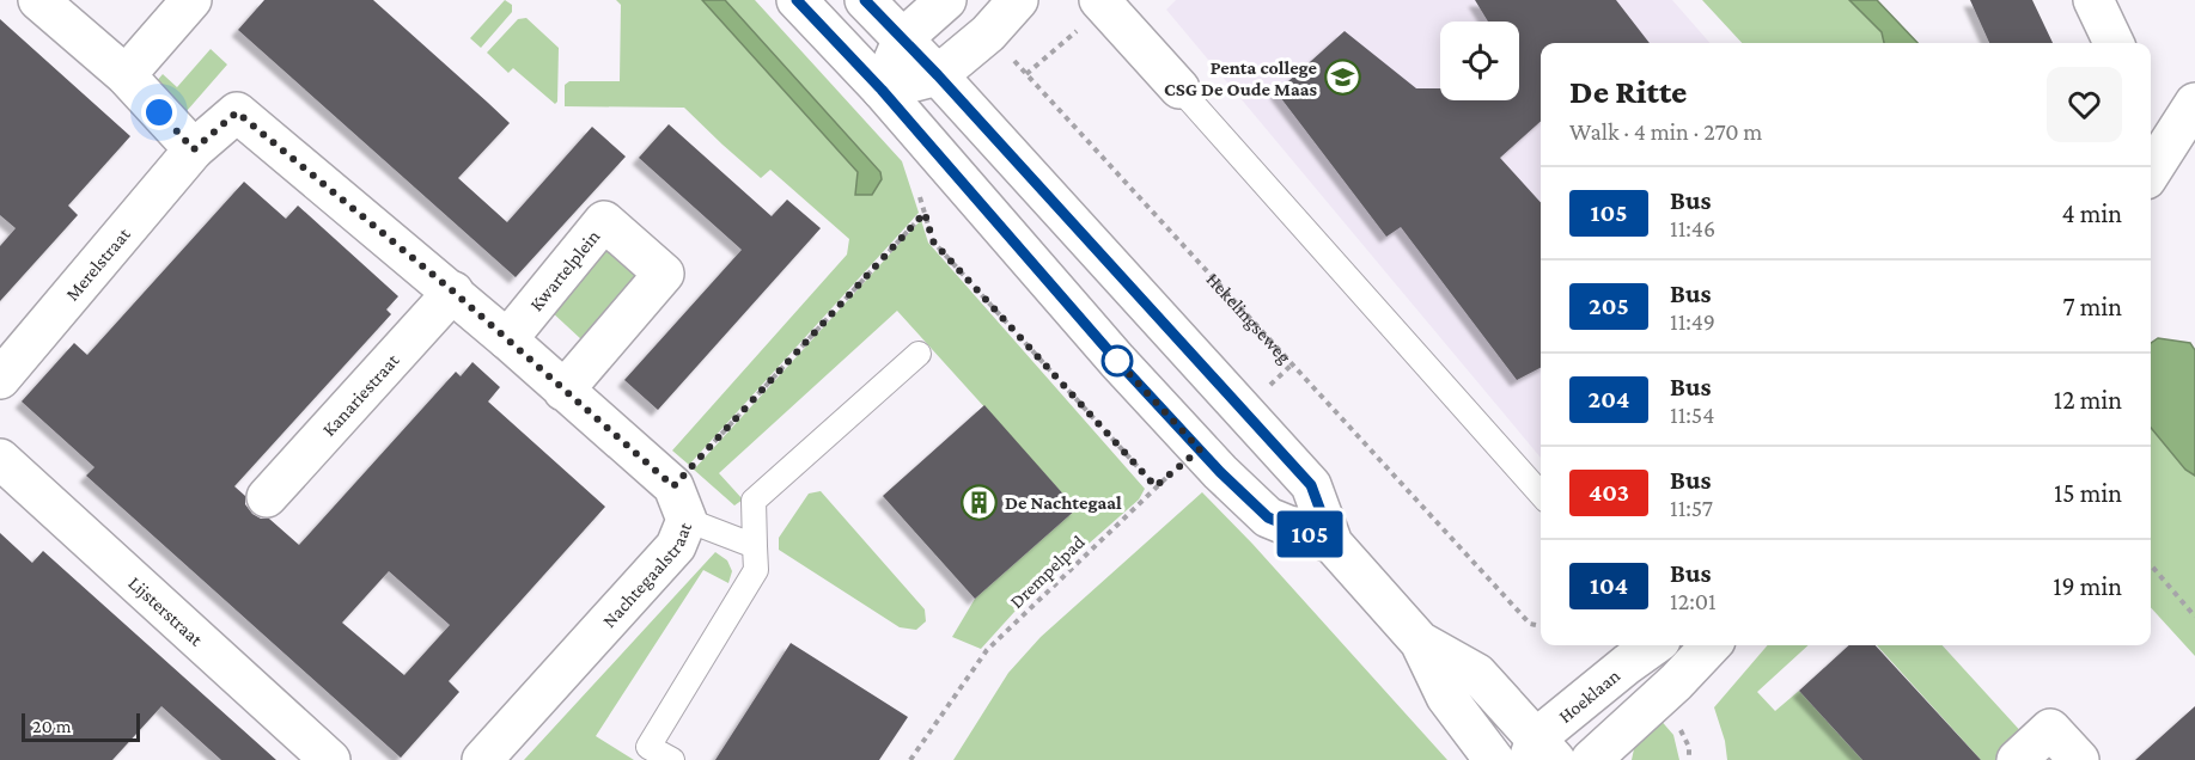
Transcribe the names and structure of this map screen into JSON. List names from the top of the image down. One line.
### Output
{"streets":{"street":["Merelstraat","Kwartelplein","Kanariestraat","Nachtegaalstraat","Lijsterstraat","Hoeklaan"],"path":["Hekelingseweg","Drempelpad"]},"crossings":[["Merelstraat","Kanariestraat"],["Kwartelplein","Nachtegaalstraat"]],"places":{"school or university":["Penta college CSG De Oude Maas"],"building":["De Nachtegaal"]},"lines":["bus line 105"],"scale_bar":"20 m","page":{"on_map":"105","heading":["De Ritte","Walk · 4 min · 270 m"],"list":[{"mark":"105","name":"Bus","note":"11:46","value":"4 min"},{"mark":"205","name":"Bus","note":"11:49","value":"7 min"},{"mark":"204","name":"Bus","note":"11:54","value":"12 min"},{"mark":"403","name":"Bus","note":"11:57","value":"15 min"},{"mark":"104","name":"Bus","note":"12:01","value":"19 min"}],"scale":"20 m"}}
